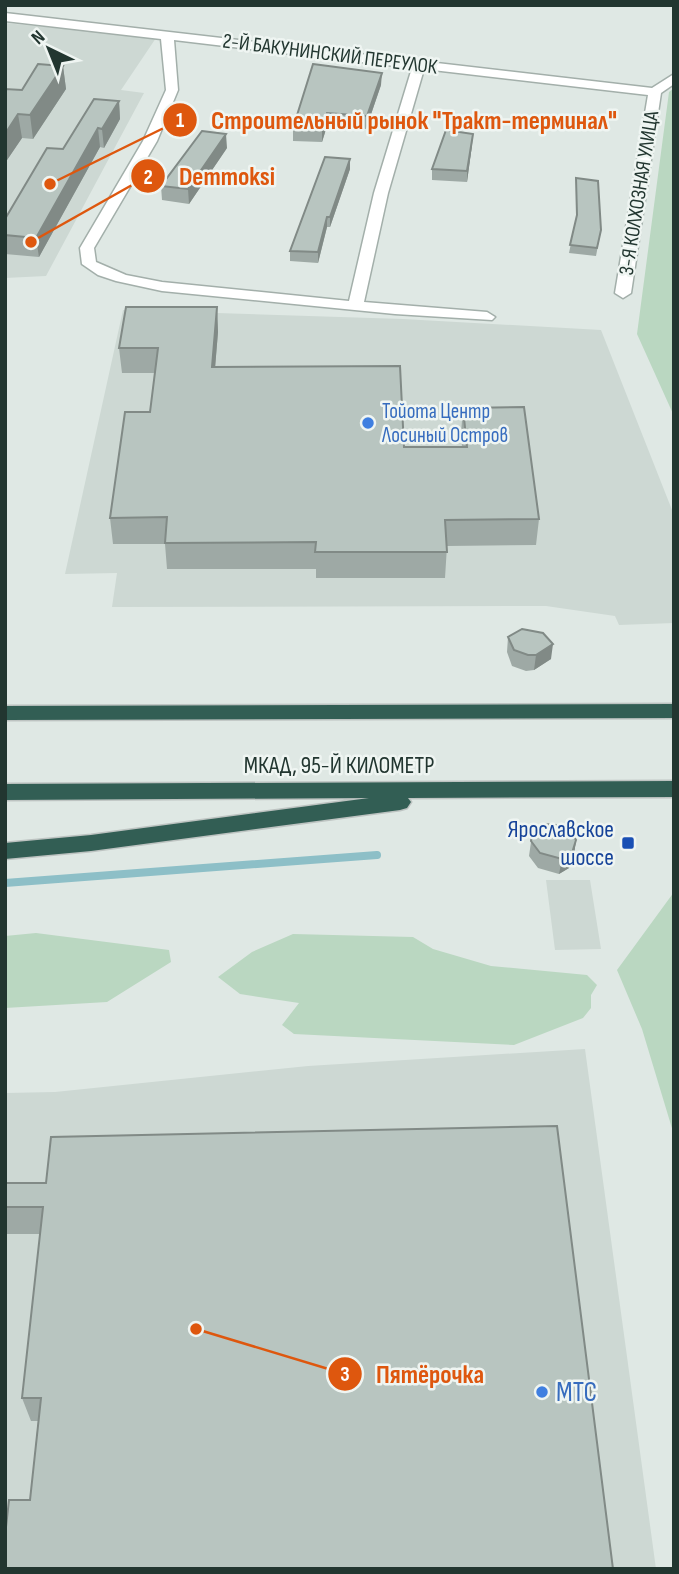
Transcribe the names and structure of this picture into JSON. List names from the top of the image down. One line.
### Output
{"streets":{"highway":["МКАД, 95-Й КИЛОМЕТР"],"street":["2-Й БАКУНИНСКИЙ ПЕРЕУЛОК","3-Я КОЛХОЗНАЯ УЛИЦА"]},"crossings":[["2-Й БАКУНИНСКИЙ ПЕРЕУЛОК","3-Я КОЛХОЗНАЯ УЛИЦА"]],"places":{"other":["Строительный рынок \"Тракт-терминал\"","Demmoksi","Тойота Центр Лосиный Остров","Пятёрочка","МТС"],"transit":["Ярославское шоссе"]},"north":"top left"}
